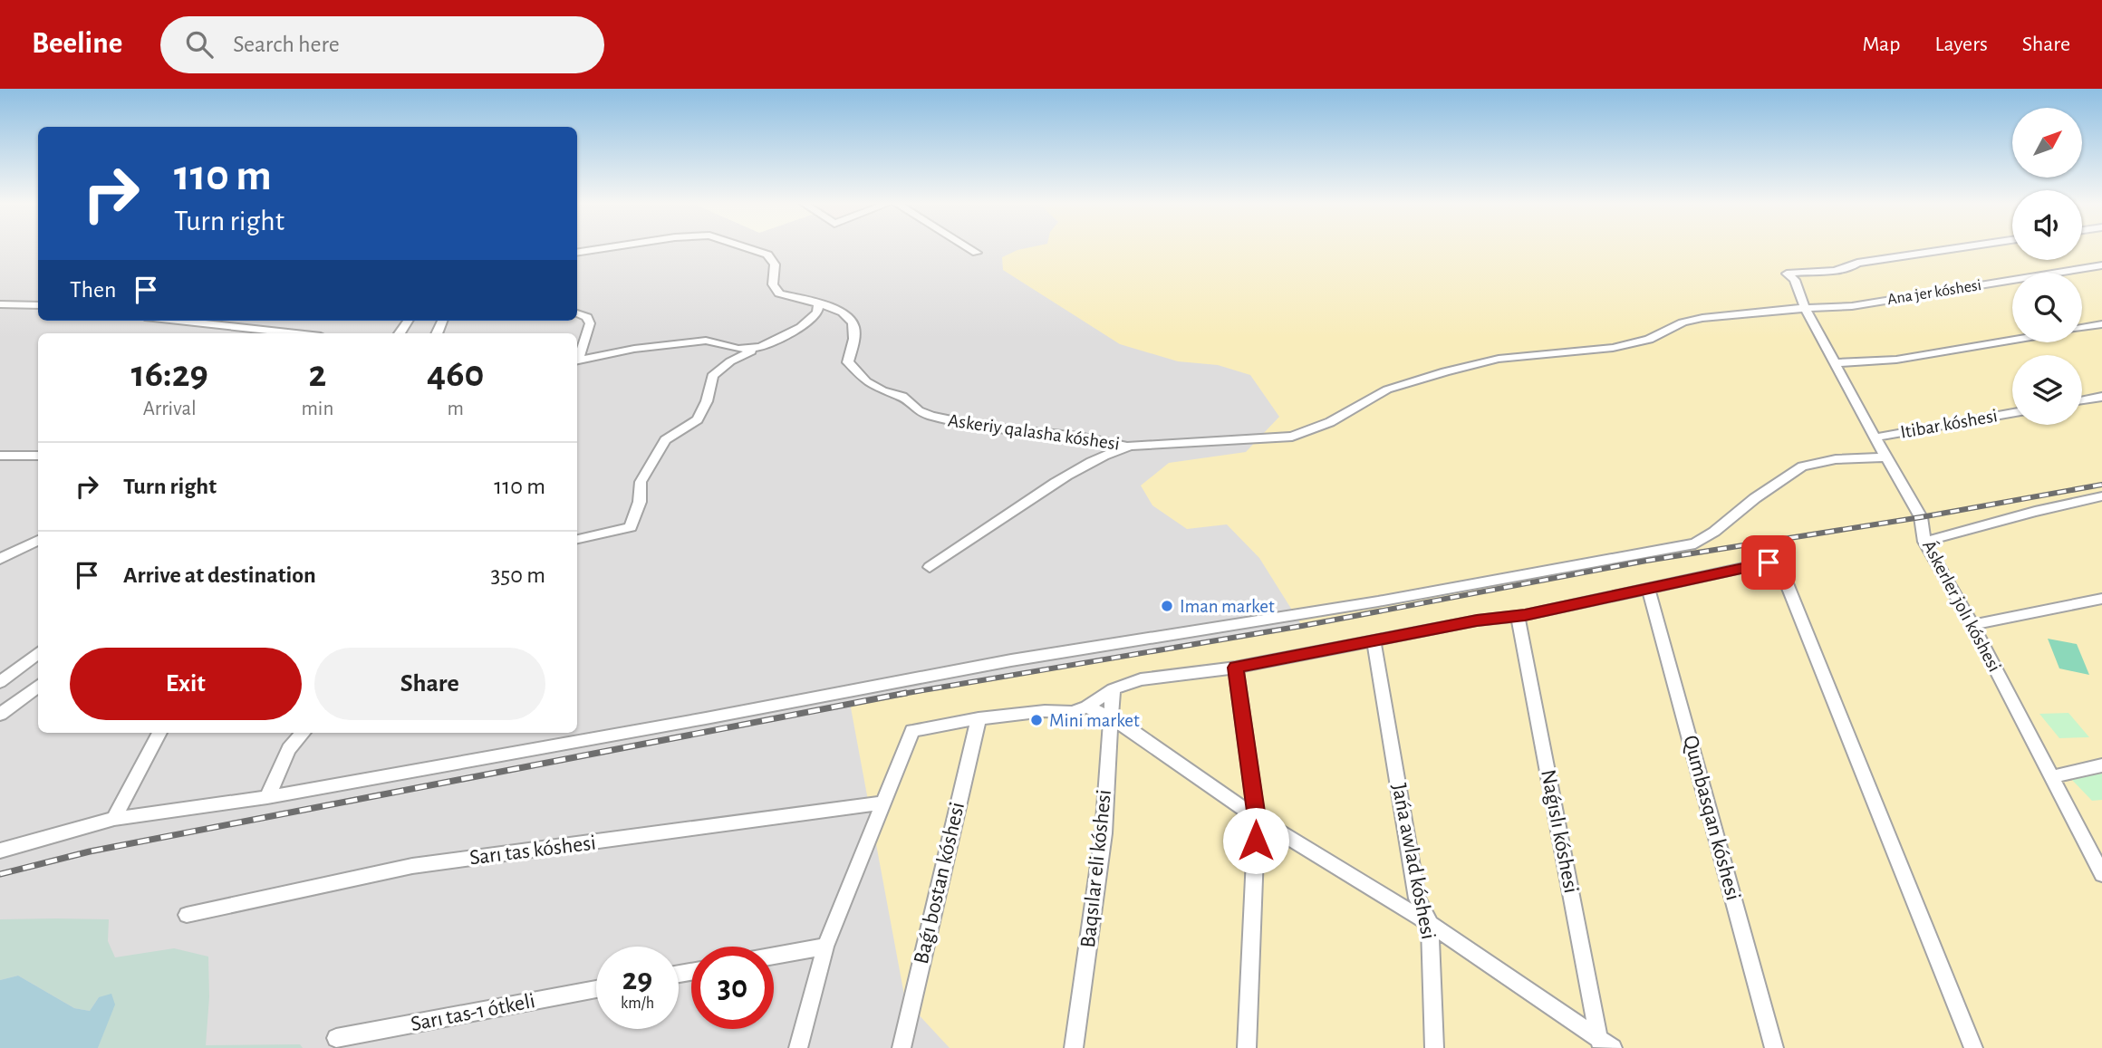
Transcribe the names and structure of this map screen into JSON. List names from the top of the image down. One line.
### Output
{"streets":{"street":["Ana jer kóshesi","Itibar kóshesi","Askeriy qalasha kóshesi","Áskerler jolı kóshesi","Qumbasqan kóshesi","Naǵıslı kóshesi","Sarı tas kóshesi","Jańa awlad kóshesi","Baqsılar eli kóshesi","Baǵı bostan kóshesi","Sarı tas-1 ótkeli"]},"crossings":[["Ana jer kóshesi","Askeriy qalasha kóshesi"],["Ana jer kóshesi","Áskerler jolı kóshesi"],["Itibar kóshesi","Áskerler jolı kóshesi"]],"places":["Iman market","Mini market"],"north":"top right","page":{"header":"Beeline","search":"Search here","nav":["Map","Layers","Share"],"turn":["110 m","Turn right"],"then":"Then","eta":["16:29","Arrival","2","min","460","m"],"list":[{"name":"Turn right","value":"110 m"},{"name":"Arrive at destination","value":"350 m"}],"buttons":["Exit","Share"],"speed":"29 km/h","limit":"30"}}
